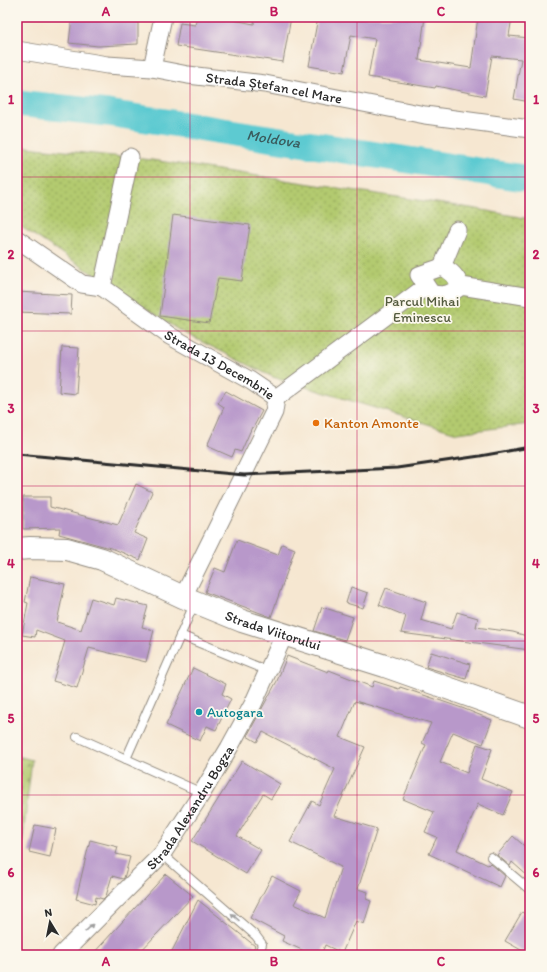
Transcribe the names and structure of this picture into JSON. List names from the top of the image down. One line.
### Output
{"streets":{"street":["Strada Ștefan cel Mare","Strada 13 Decembrie","Strada Viitorului","Strada Alexandru Bogza"]},"crossings":[["Strada 13 Decembrie","Strada Viitorului"],["Strada Viitorului","Strada Alexandru Bogza"]],"one_way":["Strada Alexandru Bogza"],"water":["Moldova"],"parks":["Parcul Mihai Eminescu"],"places":["Kanton Amonte","Autogara"],"north":"top","grid":{"columns":["A","B","C"],"rows":["1","2","3","4","5","6"]}}
